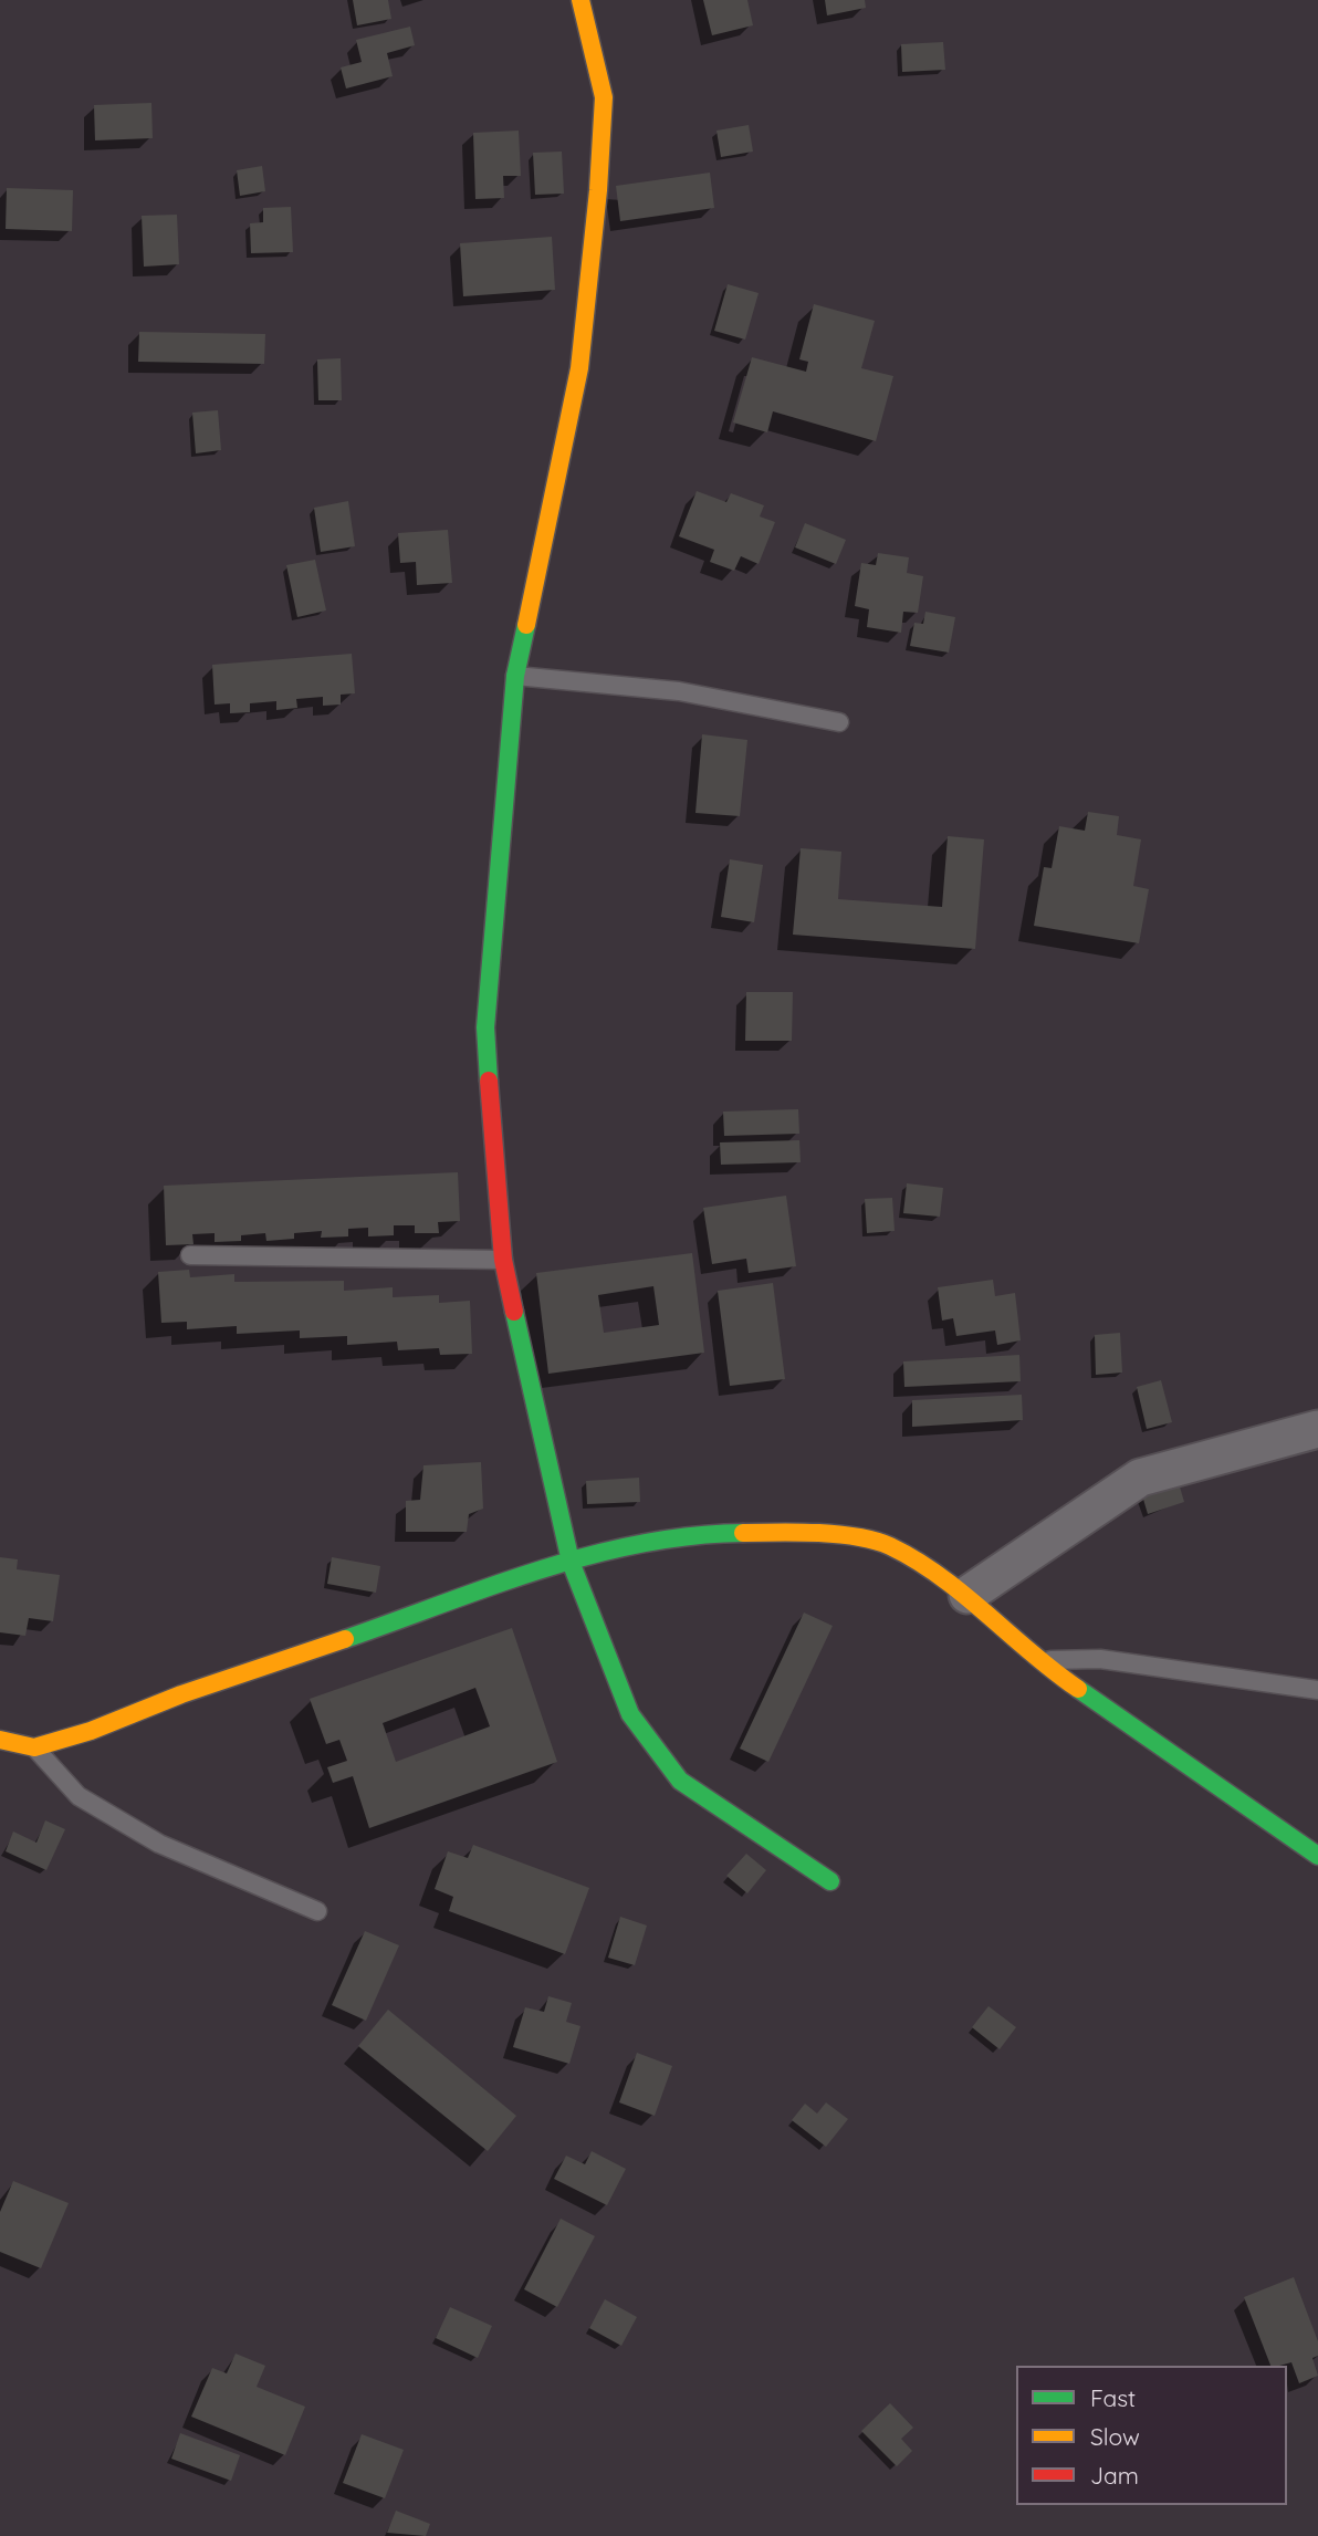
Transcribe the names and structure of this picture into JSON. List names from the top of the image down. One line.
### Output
{"legend":["Fast","Slow","Jam"]}
